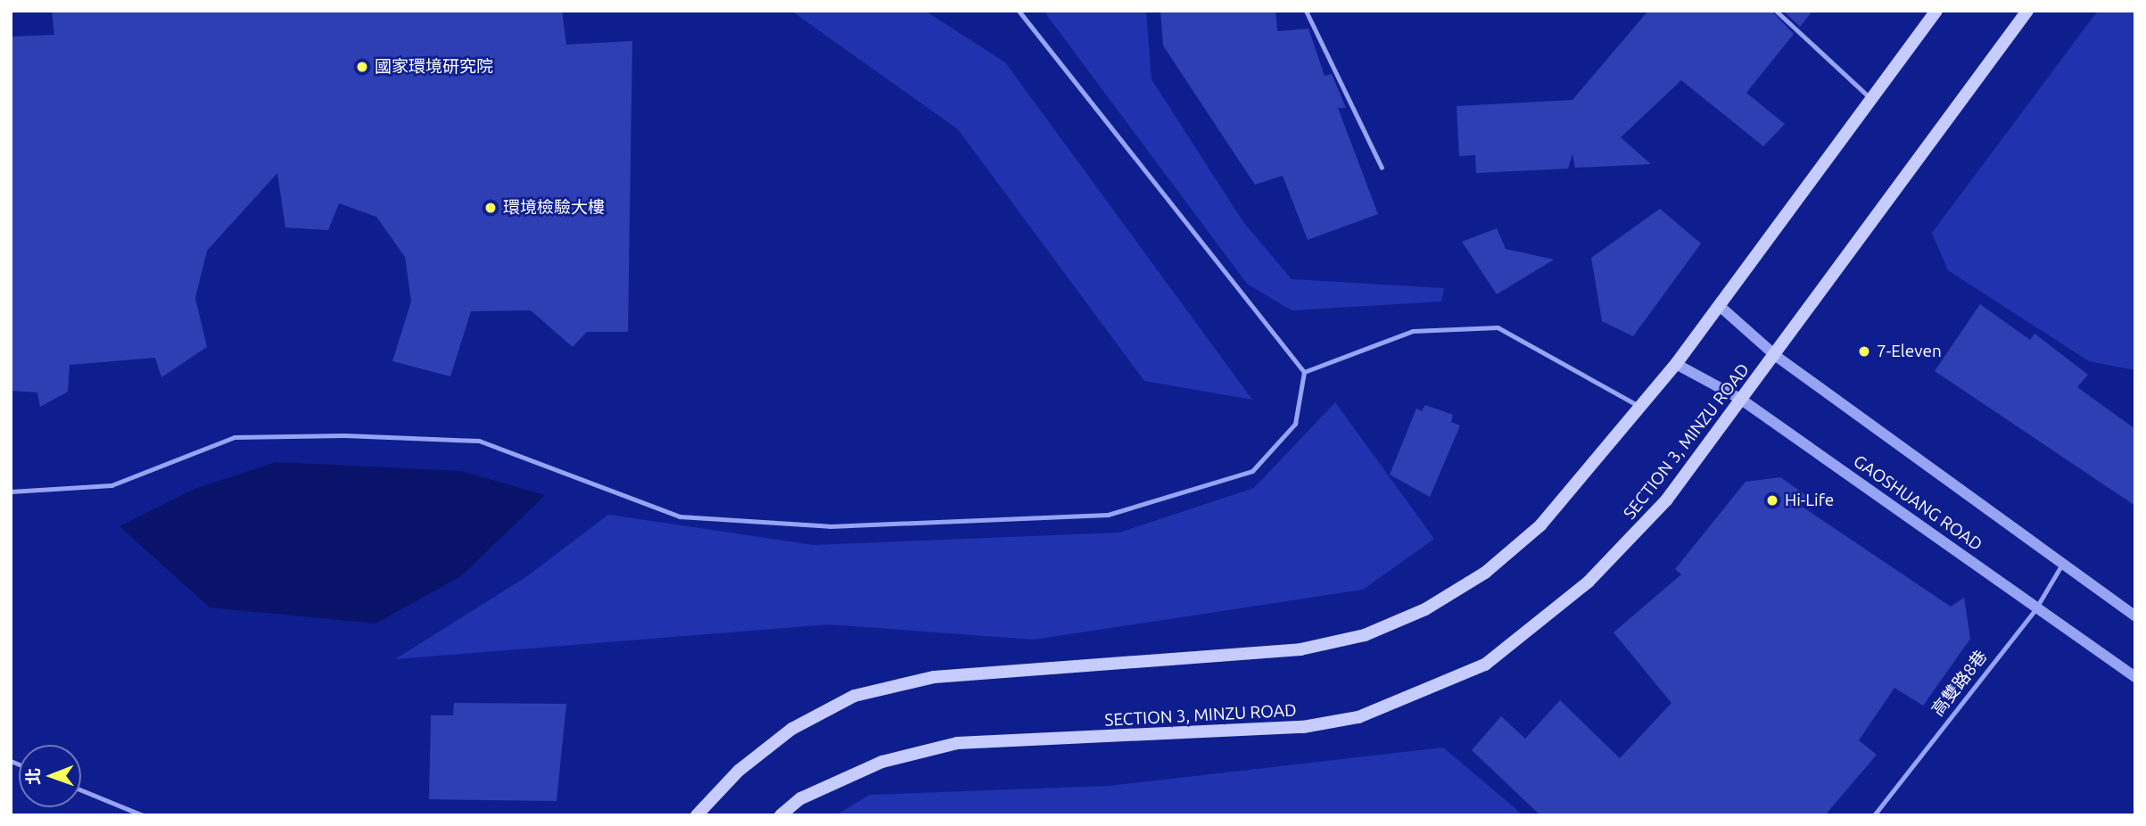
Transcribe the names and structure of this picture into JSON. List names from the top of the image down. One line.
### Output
{"streets":{"main road":["SECTION 3, MINZU ROAD"],"street":["GAOSHUANG ROAD"],"lane":["高雙路8巷"]},"crossings":[["SECTION 3, MINZU ROAD","GAOSHUANG ROAD"],["GAOSHUANG ROAD","高雙路8巷"]],"places":["國家環境研究院","環境檢驗大樓","7-Eleven","Hi-Life"],"north":"left"}
